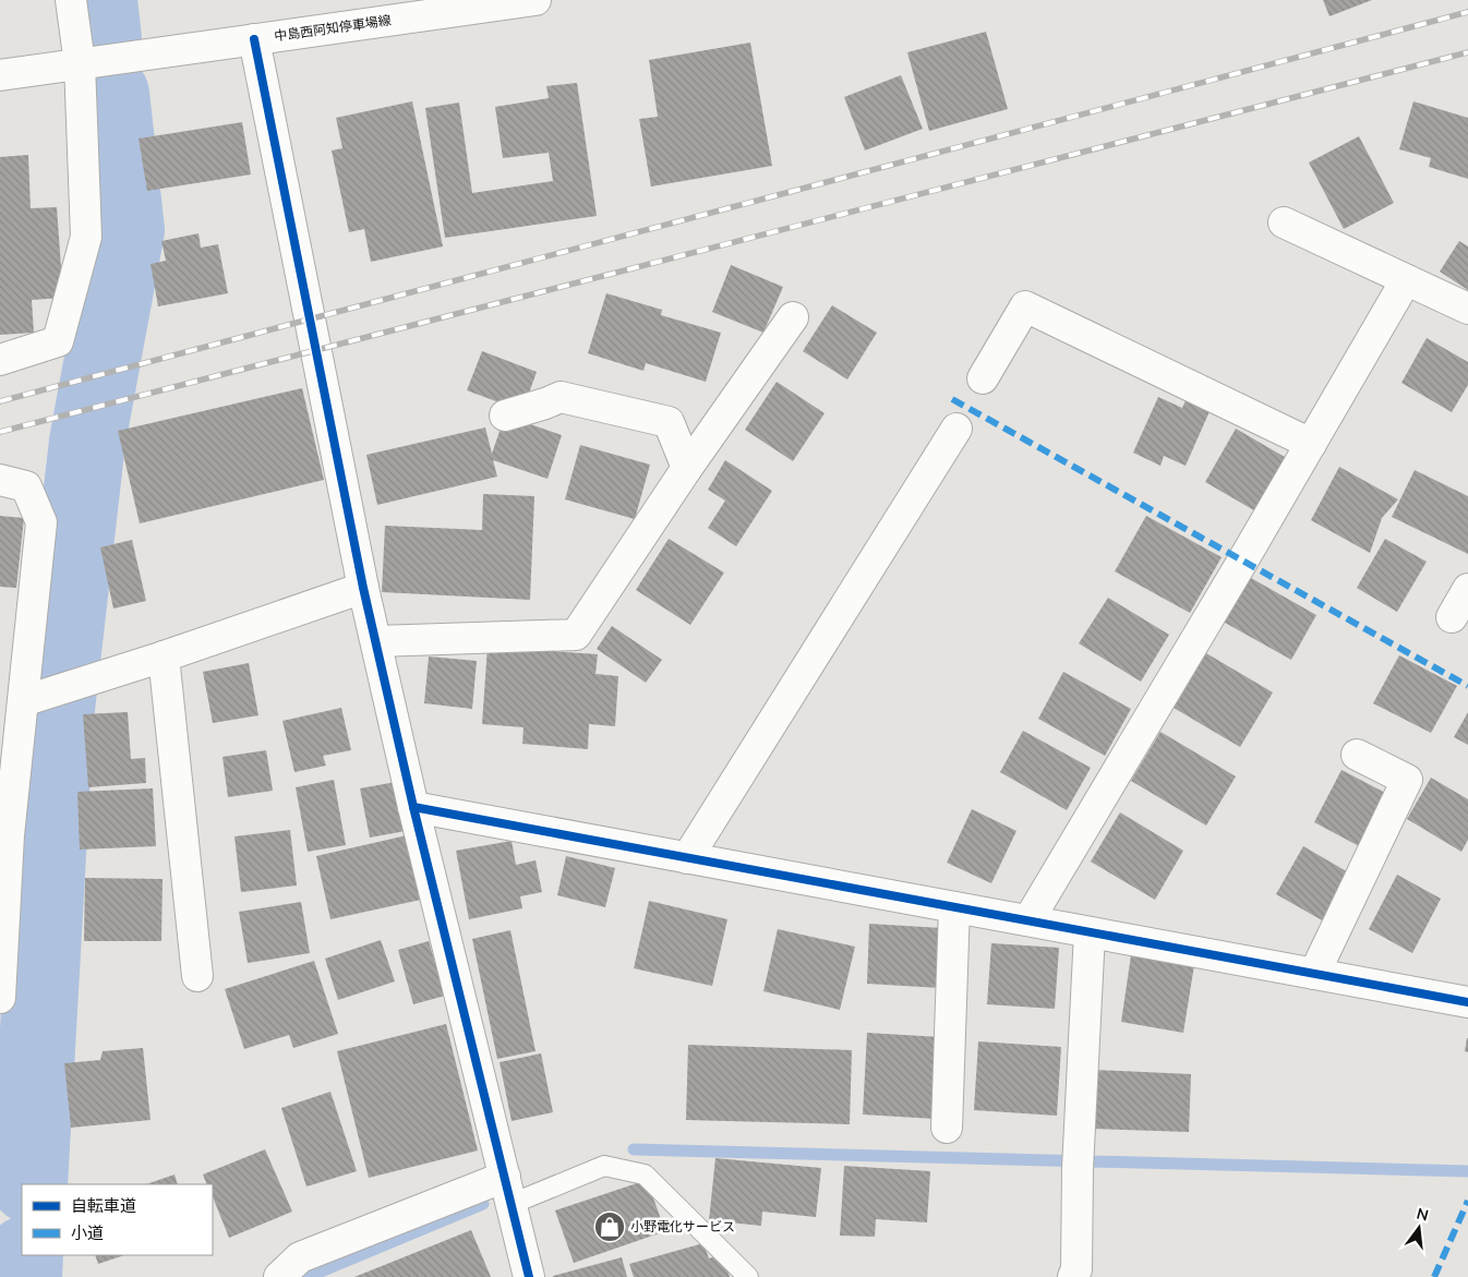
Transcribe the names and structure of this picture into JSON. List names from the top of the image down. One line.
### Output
{"streets":{"street":["中島西阿知停車場線"]},"places":{"shop":["小野電化サービス"]},"legend":["自転車道","小道"],"north":"top"}
